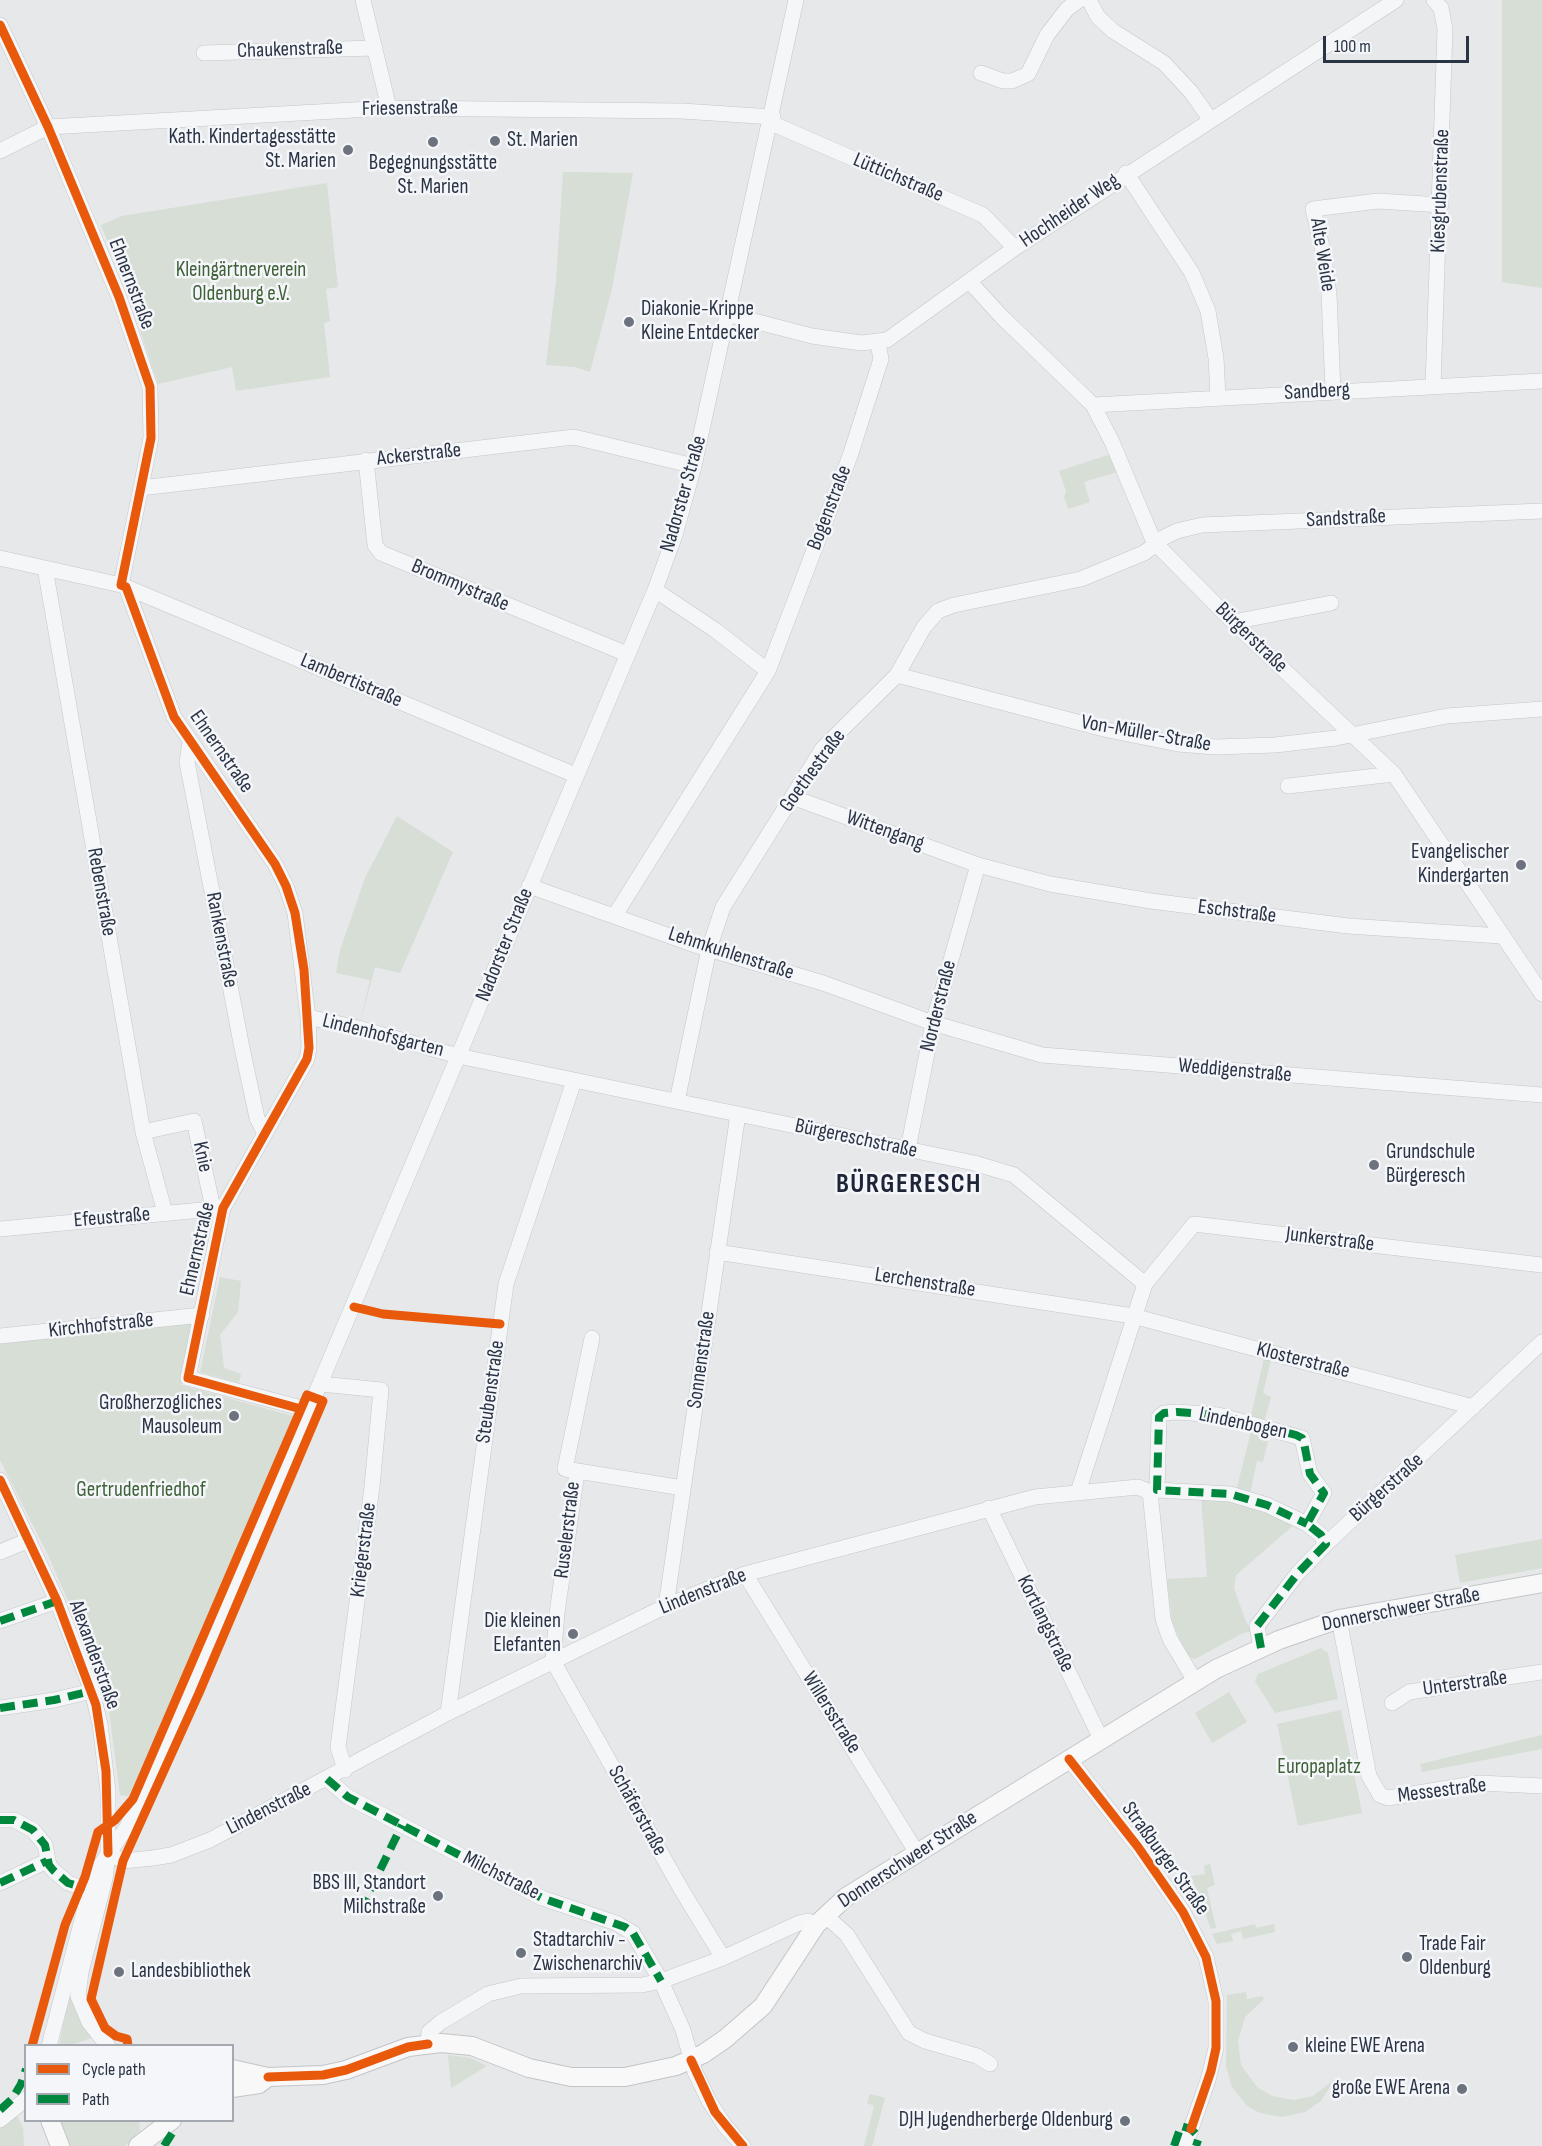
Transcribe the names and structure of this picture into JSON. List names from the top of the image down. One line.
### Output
{"streets":{"main road":["Donnerschweer Straße"],"street":["Chaukenstraße","Friesenstraße","Lüttichstraße","Kiesgrubenstraße","Hochheider Weg","Alte Weide","Ehnernstraße","Sandberg","Ackerstraße","Nadorster Straße","Bogenstraße","Sandstraße","Brommystraße","Bürgerstraße","Lambertistraße","Von-Müller-Straße","Goethestraße","Wittengang","Rebenstraße","Eschstraße","Rankenstraße","Lehmkuhlenstraße","Norderstraße","Lindenhofsgarten","Weddigenstraße","Bürgereschstraße","Knie","Efeustraße","Junkerstraße","Lerchenstraße","Kirchhofstraße","Sonnenstraße","Klosterstraße","Steubenstraße","Lindenbogen","Ruselerstraße","Kriegerstraße","Lindenstraße","Kortlangstraße","Alexanderstraße","Unterstraße","Willersstraße","Messestraße","Schäferstraße","Straßburger Straße","Milchstraße"]},"crossings":[["Chaukenstraße","Friesenstraße"],["Friesenstraße","Lüttichstraße"],["Friesenstraße","Ehnernstraße"],["Friesenstraße","Nadorster Straße"],["Lüttichstraße","Hochheider Weg"],["Lüttichstraße","Nadorster Straße"],["Kiesgrubenstraße","Alte Weide"],["Kiesgrubenstraße","Sandberg"],["Hochheider Weg","Bogenstraße"],["Hochheider Weg","Bürgerstraße"],["Alte Weide","Sandberg"],["Ehnernstraße","Ackerstraße"],["Ehnernstraße","Nadorster Straße"],["Ehnernstraße","Lambertistraße"],["Ehnernstraße","Rankenstraße"],["Ehnernstraße","Lindenhofsgarten"],["Ehnernstraße","Knie"],["Ehnernstraße","Efeustraße"],["Ehnernstraße","Kirchhofstraße"],["Sandberg","Bürgerstraße"],["Ackerstraße","Nadorster Straße"],["Ackerstraße","Brommystraße"],["Nadorster Straße","Brommystraße"],["Nadorster Straße","Lambertistraße"],["Nadorster Straße","Lehmkuhlenstraße"],["Nadorster Straße","Lindenhofsgarten"],["Nadorster Straße","Bürgereschstraße"],["Nadorster Straße","Kriegerstraße"],["Nadorster Straße","Lindenstraße"],["Nadorster Straße","Alexanderstraße"],["Bogenstraße","Lehmkuhlenstraße"],["Sandstraße","Bürgerstraße"],["Sandstraße","Goethestraße"],["Bürgerstraße","Von-Müller-Straße"],["Bürgerstraße","Goethestraße"],["Bürgerstraße","Eschstraße"],["Bürgerstraße","Klosterstraße"],["Bürgerstraße","Donnerschweer Straße"],["Lambertistraße","Rebenstraße"],["Von-Müller-Straße","Goethestraße"],["Goethestraße","Wittengang"],["Goethestraße","Lehmkuhlenstraße"],["Goethestraße","Bürgereschstraße"],["Wittengang","Eschstraße"],["Wittengang","Norderstraße"],["Rebenstraße","Knie"],["Rebenstraße","Efeustraße"],["Eschstraße","Norderstraße"],["Lehmkuhlenstraße","Norderstraße"],["Lehmkuhlenstraße","Weddigenstraße"],["Norderstraße","Weddigenstraße"],["Norderstraße","Bürgereschstraße"],["Lindenhofsgarten","Bürgereschstraße"],["Bürgereschstraße","Junkerstraße"],["Bürgereschstraße","Sonnenstraße"],["Bürgereschstraße","Steubenstraße"],["Knie","Efeustraße"],["Lerchenstraße","Sonnenstraße"],["Lerchenstraße","Klosterstraße"],["Sonnenstraße","Lindenstraße"],["Steubenstraße","Lindenstraße"],["Lindenbogen","Lindenstraße"],["Ruselerstraße","Lindenstraße"],["Ruselerstraße","Schäferstraße"],["Kriegerstraße","Lindenstraße"],["Lindenstraße","Kortlangstraße"],["Lindenstraße","Alexanderstraße"],["Lindenstraße","Willersstraße"],["Lindenstraße","Schäferstraße"],["Lindenstraße","Milchstraße"],["Donnerschweer Straße","Kortlangstraße"],["Donnerschweer Straße","Willersstraße"],["Donnerschweer Straße","Messestraße"],["Donnerschweer Straße","Straßburger Straße"],["Donnerschweer Straße","Milchstraße"]],"districts":["BÜRGERESCH"],"parks":["Kleingärtnerverein Oldenburg e.V.","Gertrudenfriedhof","Europaplatz"],"places":["St. Marien","Begegnungsstätte St. Marien","Kath. Kindertagesstätte St. Marien","Diakonie-Krippe Kleine Entdecker","Evangelischer Kindergarten","Grundschule Bürgeresch","Großherzogliches Mausoleum","Die kleinen Elefanten","BBS III, Standort Milchstraße","Stadtarchiv - Zwischenarchiv","Trade Fair Oldenburg","Landesbibliothek","kleine EWE Arena","große EWE Arena","DJH Jugendherberge Oldenburg"],"legend":["Cycle path","Path"],"scale_bar":"100 m"}
